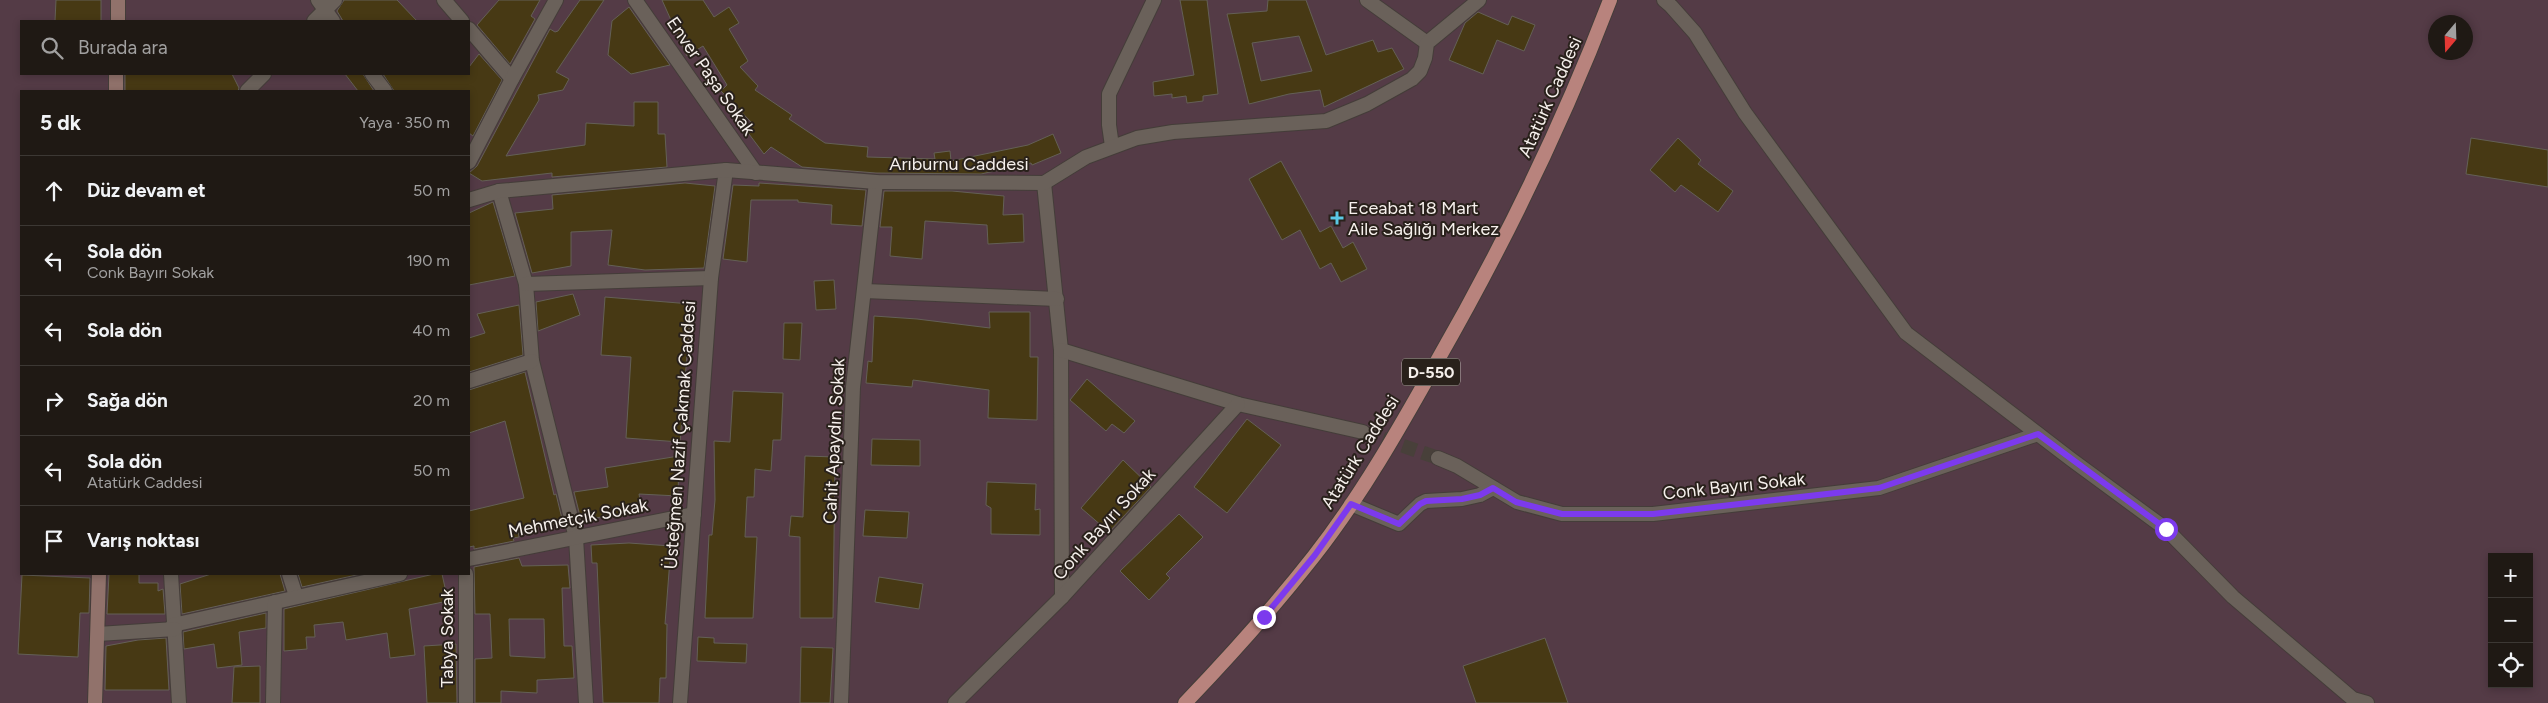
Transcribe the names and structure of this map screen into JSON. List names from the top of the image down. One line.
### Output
{"streets":{"main road":["Atatürk Caddesi","D-550"],"street":["Enver Paşa Sokak","Arıburnu Caddesi","Üsteğmen Nazif Çakmak Caddesi","Cahit Apaydın Sokak","Conk Bayırı Sokak","Mehmetçik Sokak","Tabya Sokak"]},"crossings":[["Enver Paşa Sokak","Arıburnu Caddesi"],["Arıburnu Caddesi","Üsteğmen Nazif Çakmak Caddesi"],["Arıburnu Caddesi","Cahit Apaydın Sokak"],["Arıburnu Caddesi","Conk Bayırı Sokak"],["Üsteğmen Nazif Çakmak Caddesi","Mehmetçik Sokak"]],"places":{"health":["Eceabat 18 Mart Aile Sağlığı Merkez"]},"north":"bottom","page":{"search":"Burada ara","heading":["5 dk","Yaya · 350 m"],"list":[["Düz devam et","50 m"],["Sola dön","Conk Bayırı Sokak","190 m"],["Sola dön","40 m"],["Sağa dön","20 m"],["Sola dön","Atatürk Caddesi","50 m"],"Varış noktası"],"map_buttons":["+","−"]}}
